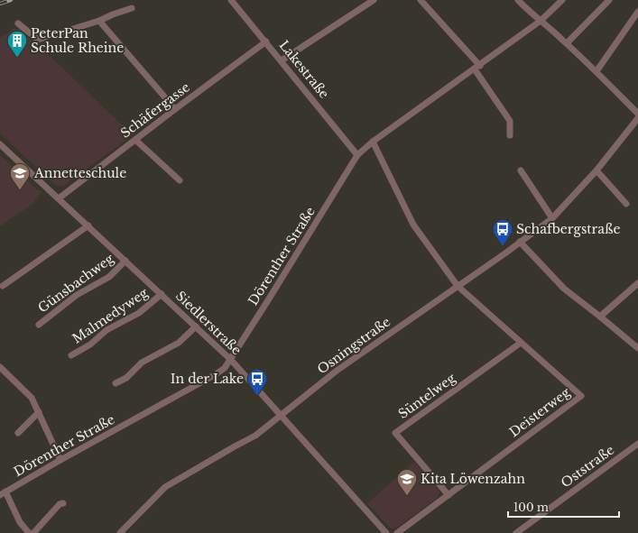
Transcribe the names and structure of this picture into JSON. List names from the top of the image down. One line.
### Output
{"streets":{"street":["Lakestraße","Schäfergasse","Dörenther Straße","Günsbachweg","Malmedyweg","Siedlerstraße","Osningstraße","Süntelweg","Deisterweg","Oststraße"]},"crossings":[["Lakestraße","Schäfergasse"],["Lakestraße","Dörenther Straße"],["Schäfergasse","Siedlerstraße"],["Dörenther Straße","Siedlerstraße"],["Günsbachweg","Siedlerstraße"],["Malmedyweg","Siedlerstraße"],["Siedlerstraße","Osningstraße"],["Osningstraße","Deisterweg"],["Süntelweg","Deisterweg"]],"places":{"building":["PeterPan Schule Rheine"],"school or university":["Annetteschule","Kita Löwenzahn"],"bus stop":["Schafbergstraße","In der Lake"]},"scale_bar":"100 m"}
